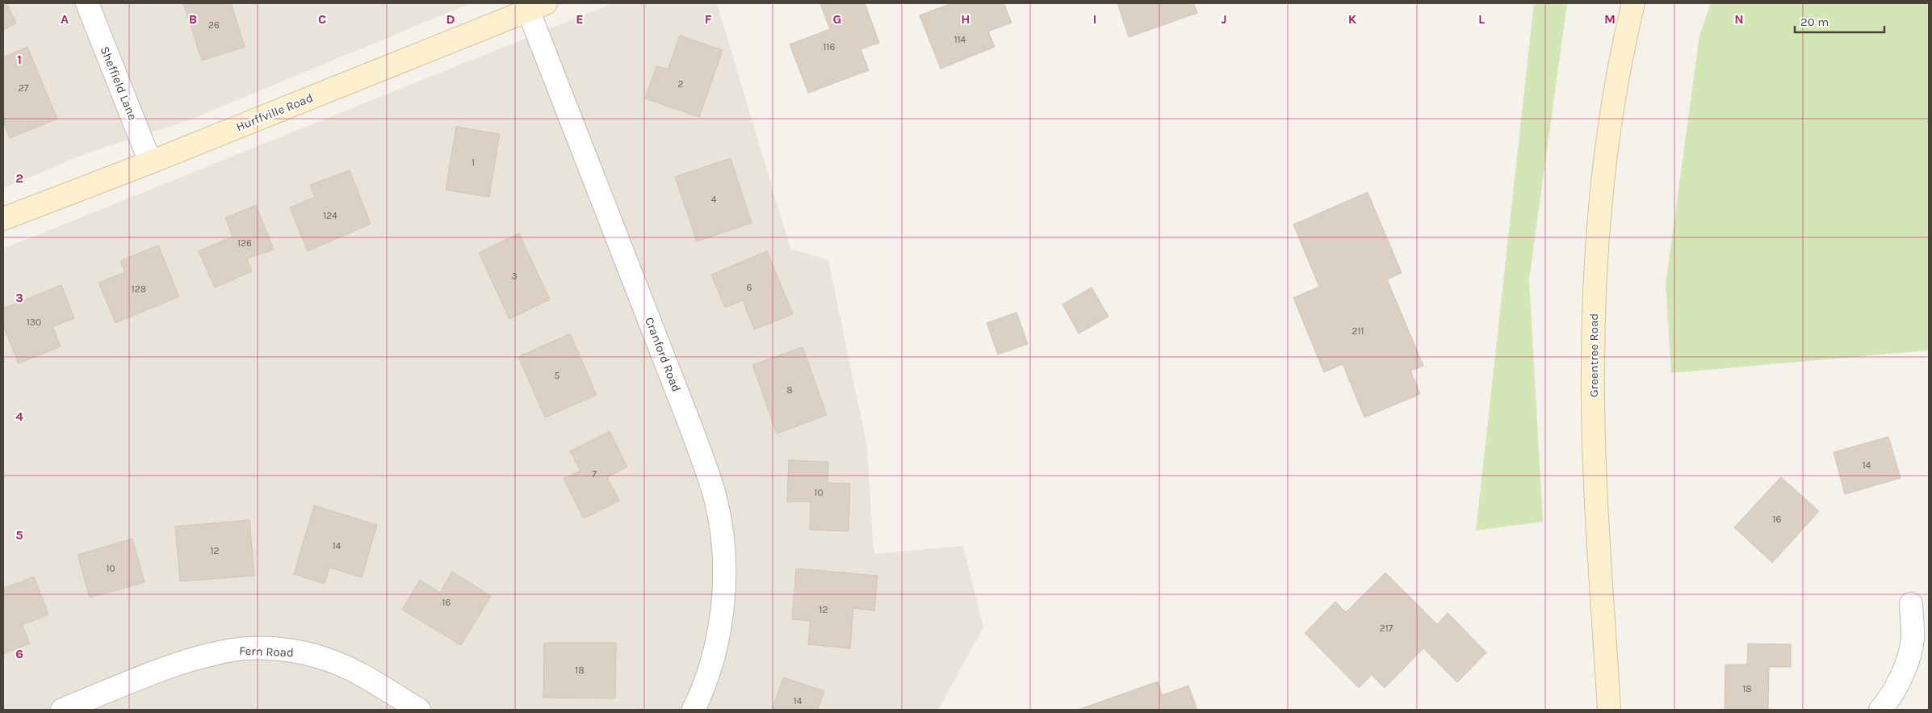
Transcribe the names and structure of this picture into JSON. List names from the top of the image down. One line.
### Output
{"streets":{"street":["Sheffield Lane","Hurffville Road","Cranford Road","Greentree Road","Fern Road"]},"crossings":[["Sheffield Lane","Hurffville Road"],["Hurffville Road","Cranford Road"]],"house_numbers":["26","114","116","2","27","1","4","124","126","3","6","128","130","211","5","8","14","7","10","16","14","12","10","16","12","217","18","18","14"],"scale_bar":"20 m","grid":{"columns":["A","B","C","D","E","F","G","H","I","J","K","L","M","N"],"rows":["1","2","3","4","5","6"]}}
